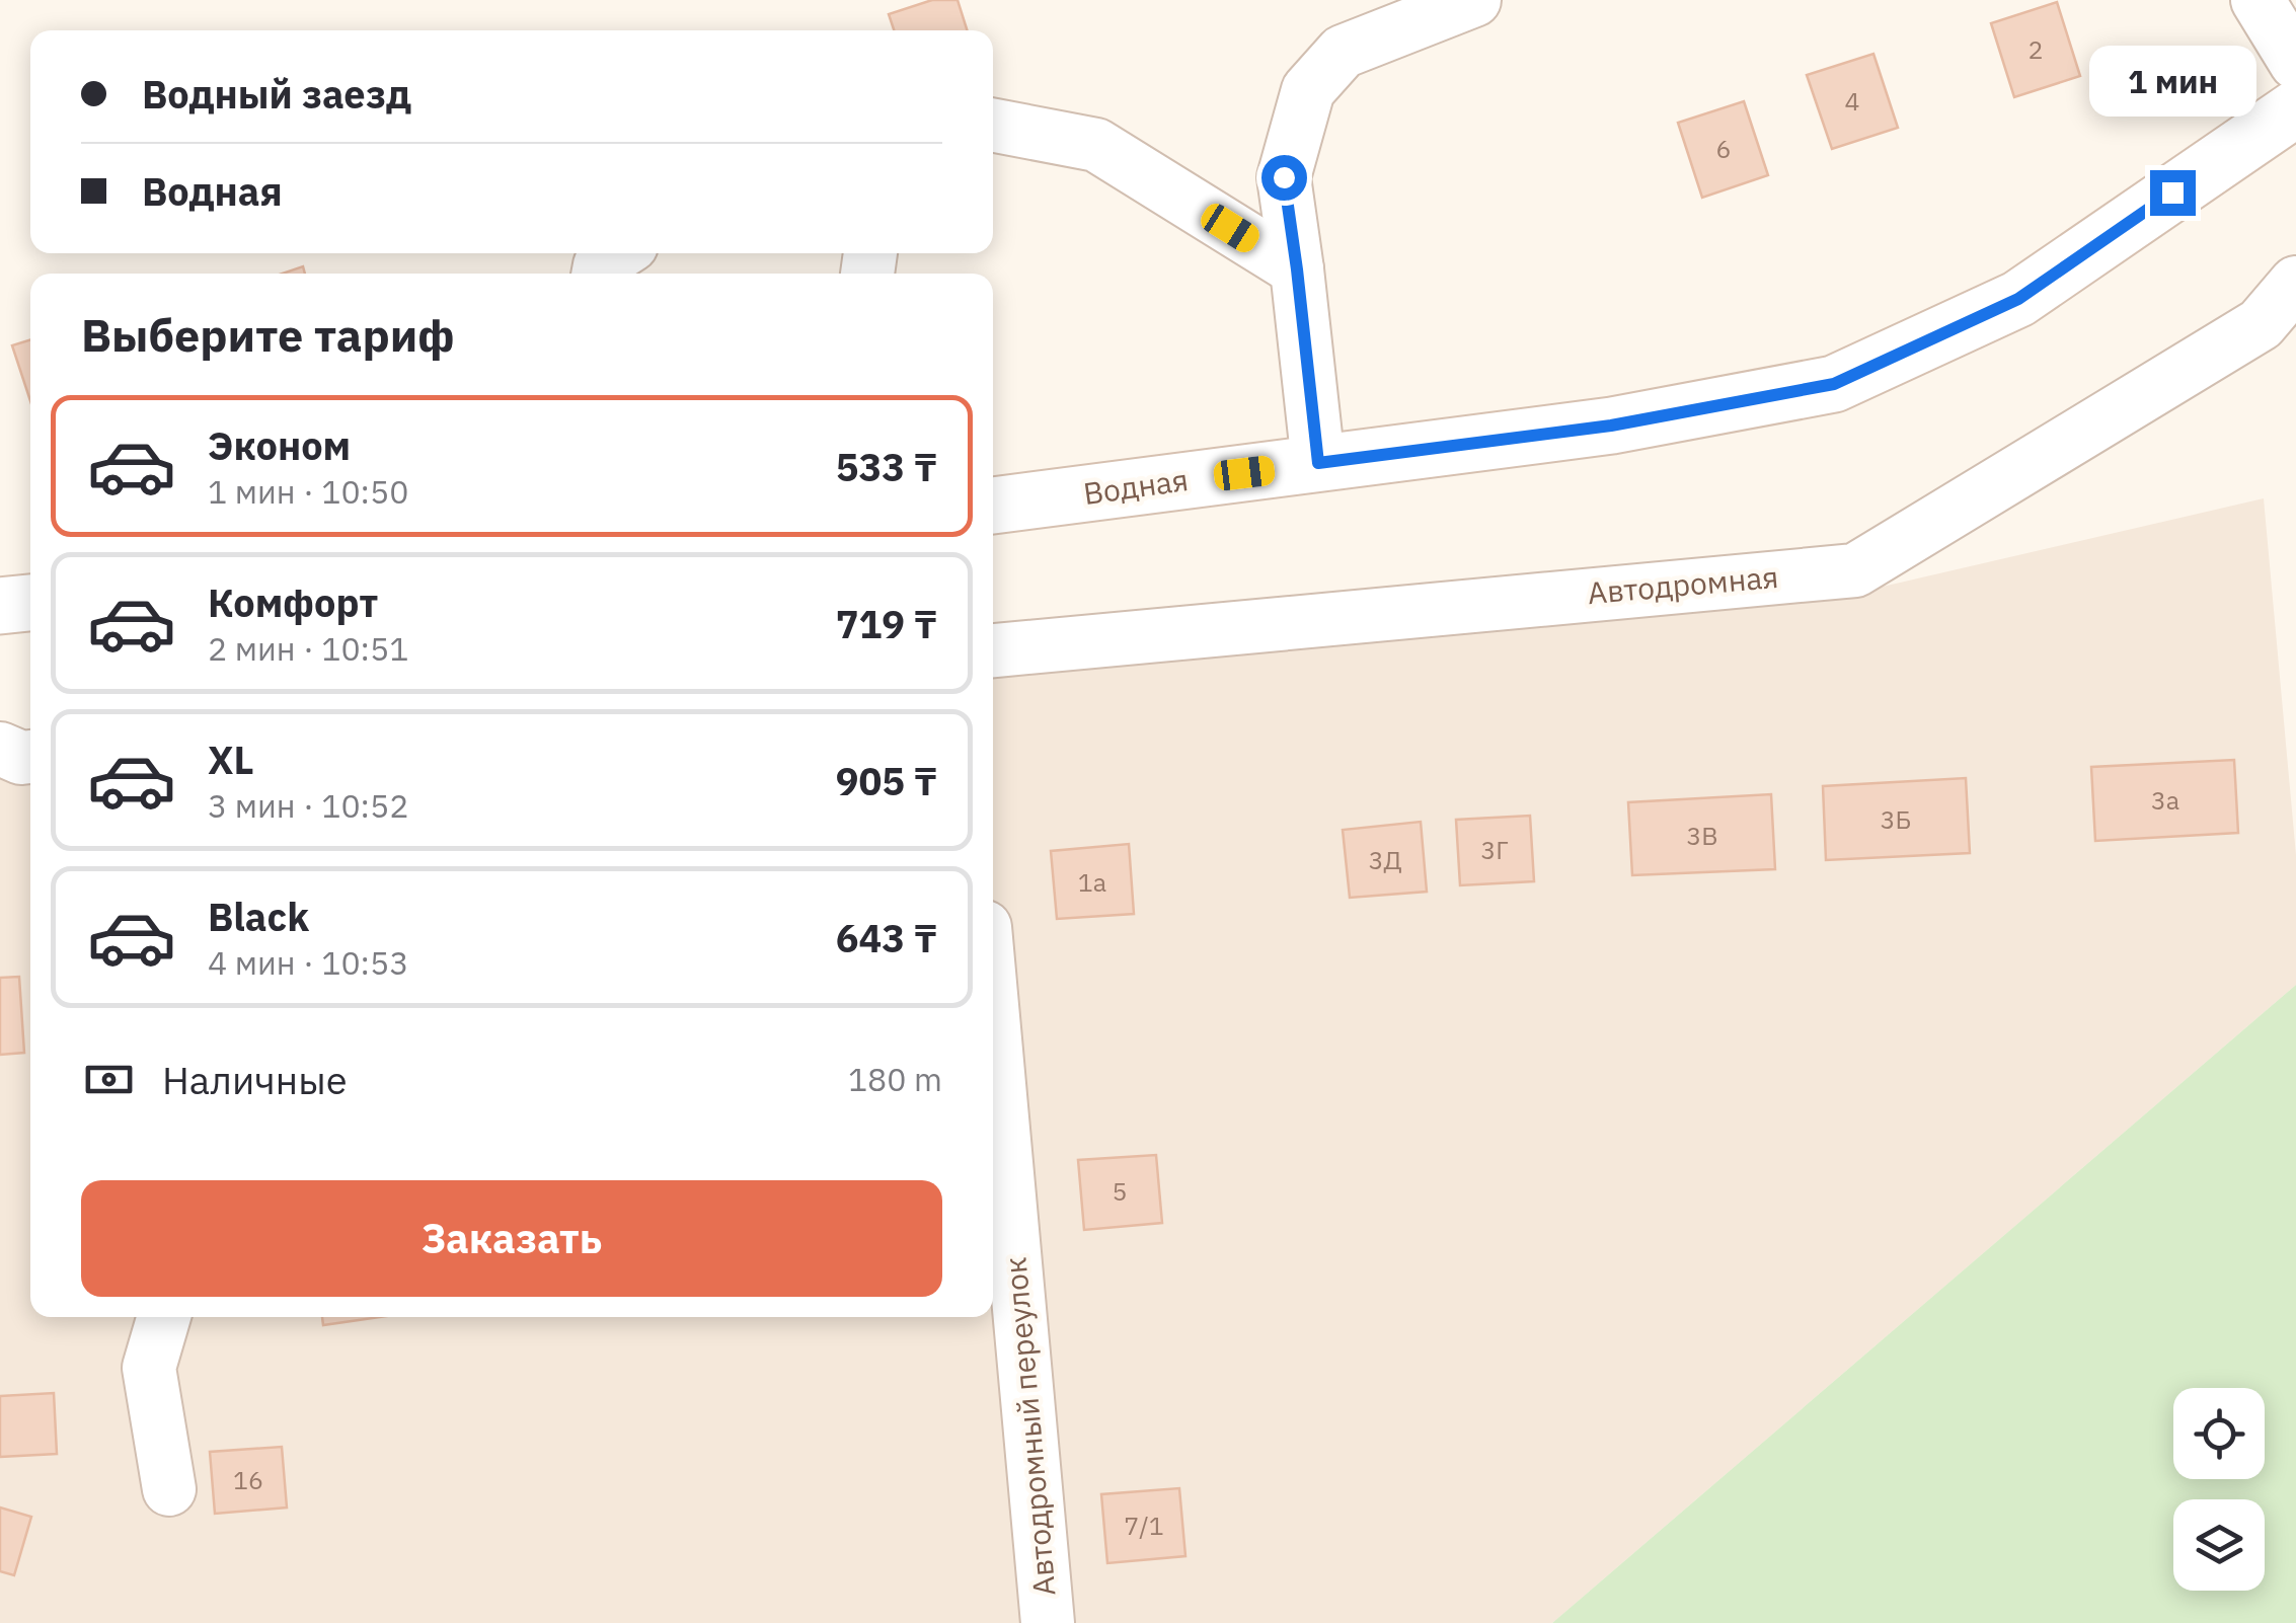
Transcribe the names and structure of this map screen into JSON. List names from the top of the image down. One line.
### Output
{"streets":{"street":["Водная","Автодромная","Автодромный переулок"]},"house_numbers":["2","4","6","3а","3Б","3В","3Г","3Д","1а","5","16","7/1"],"page":{"banner":["Водный заезд","Водная"],"bubble":"1 мин","heading":"Выберите тариф","list":[{"name":"Эконом","note":"1 мин · 10:50","value":"533 ₸"},{"name":"Комфорт","note":"2 мин · 10:51","value":"719 ₸"},{"name":"XL","note":"3 мин · 10:52","value":"905 ₸"},{"name":"Black","note":"4 мин · 10:53","value":"643 ₸"}],"pay":["Наличные","180 m"],"buttons":"Заказать"}}
